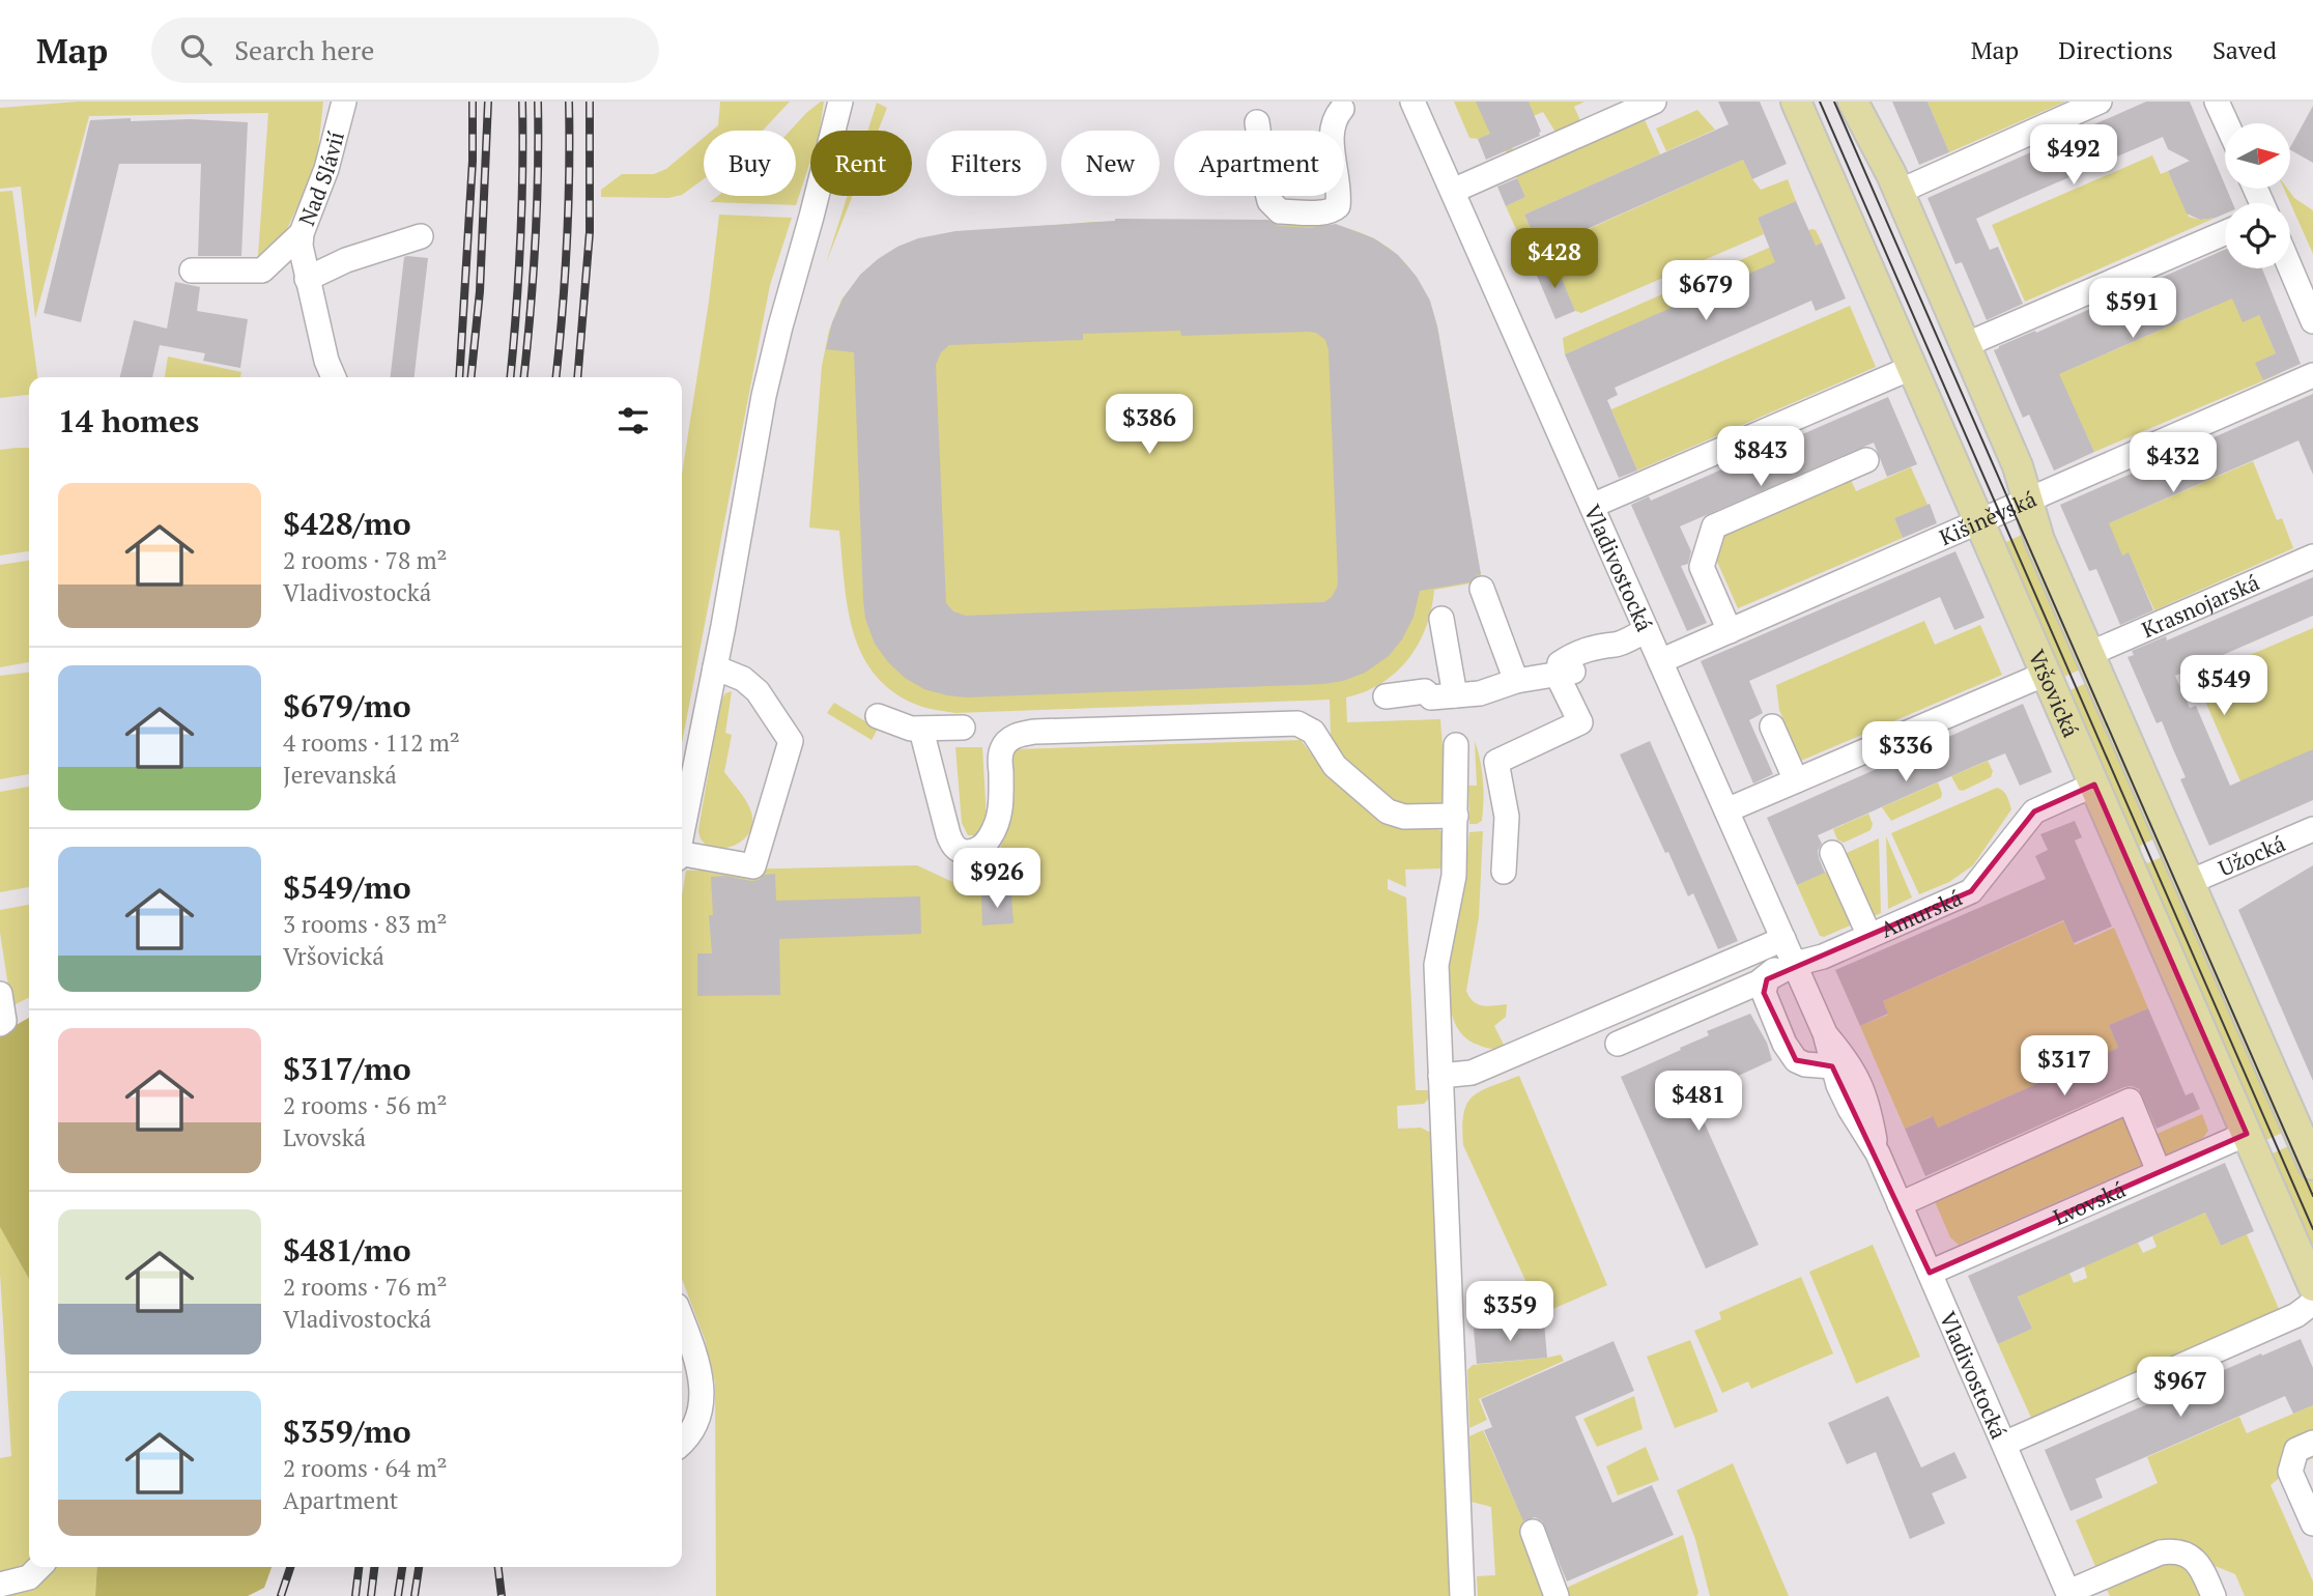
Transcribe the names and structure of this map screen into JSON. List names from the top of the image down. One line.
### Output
{"streets":{"main road":["Vršovická"],"street":["Nad Slávií","Kišiněvská","Vladivostocká","Krasnojarská","Užocká","Amurská","Lvovská"]},"crossings":[["Kišiněvská","Vladivostocká"],["Kišiněvská","Vršovická"],["Vladivostocká","Amurská"],["Vladivostocká","Lvovská"],["Vršovická","Amurská"],["Vršovická","Lvovská"]],"north":"right","page":{"header":"Map","search":"Search here","nav":["Map","Directions","Saved"],"price":["$492","$428","$679","$591","$386","$843","$432","$549","$336","$926","$317","$481","$359","$967"],"chip":["Buy","Rent","Filters","New","Apartment"],"heading":"14 homes","list":[{"name":"$428/mo","note":"2 rooms · 78 m² · Vladivostocká"},{"name":"$679/mo","note":"4 rooms · 112 m² · Jerevanská"},{"name":"$549/mo","note":"3 rooms · 83 m² · Vršovická"},{"name":"$317/mo","note":"2 rooms · 56 m² · Lvovská"},{"name":"$481/mo","note":"2 rooms · 76 m² · Vladivostocká"},{"name":"$359/mo","note":"2 rooms · 64 m² · Apartment"}]}}
